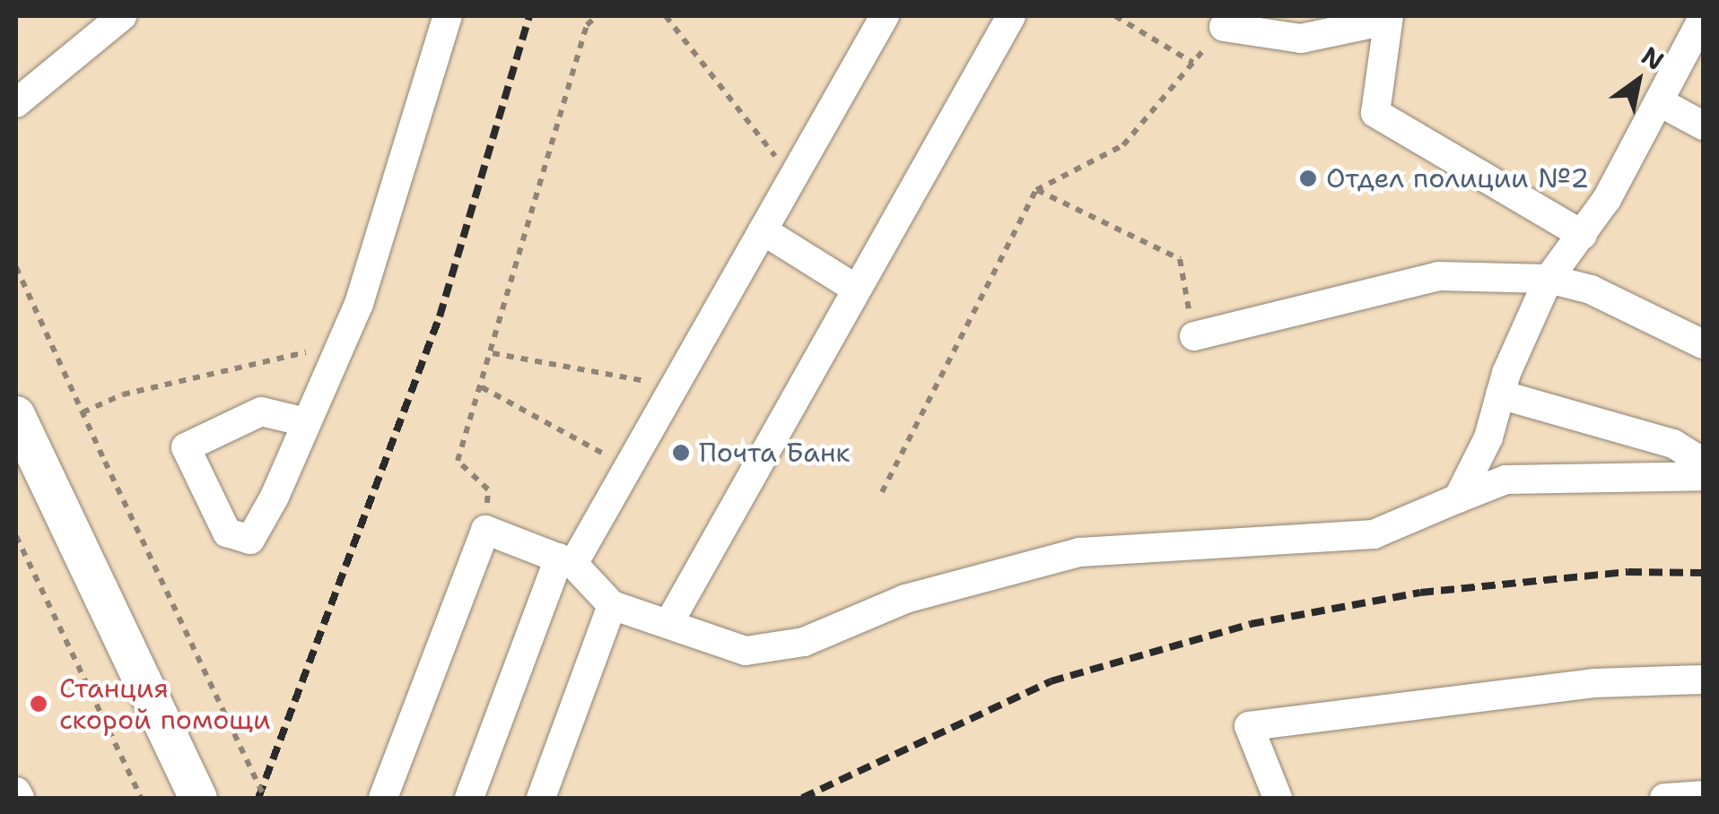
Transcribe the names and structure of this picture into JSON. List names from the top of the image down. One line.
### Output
{"places":["Отдел полиции №2","Почта Банк","Станция скорой помощи"],"north":"top right"}
